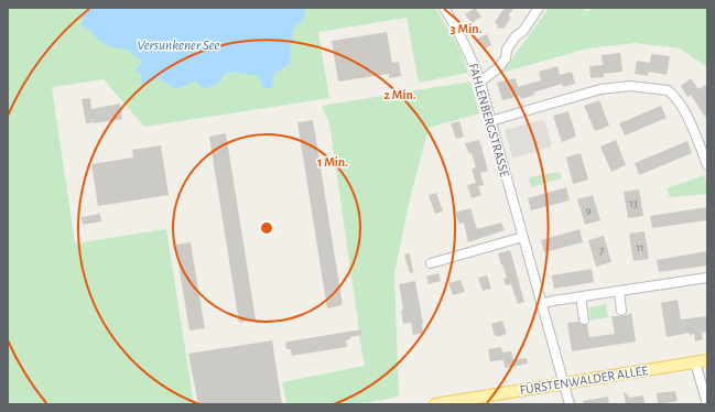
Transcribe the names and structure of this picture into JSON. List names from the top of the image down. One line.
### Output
{"streets":{"main road":["FÜRSTENWALDER ALLEE"],"street":["FAHLENBERGSTRASSE"]},"crossings":[["FAHLENBERGSTRASSE","FÜRSTENWALDER ALLEE"]],"water":["Versunkener See"],"house_numbers":["13","9","11","7"],"rings":["3 Min.","2 Min.","1 Min."]}
